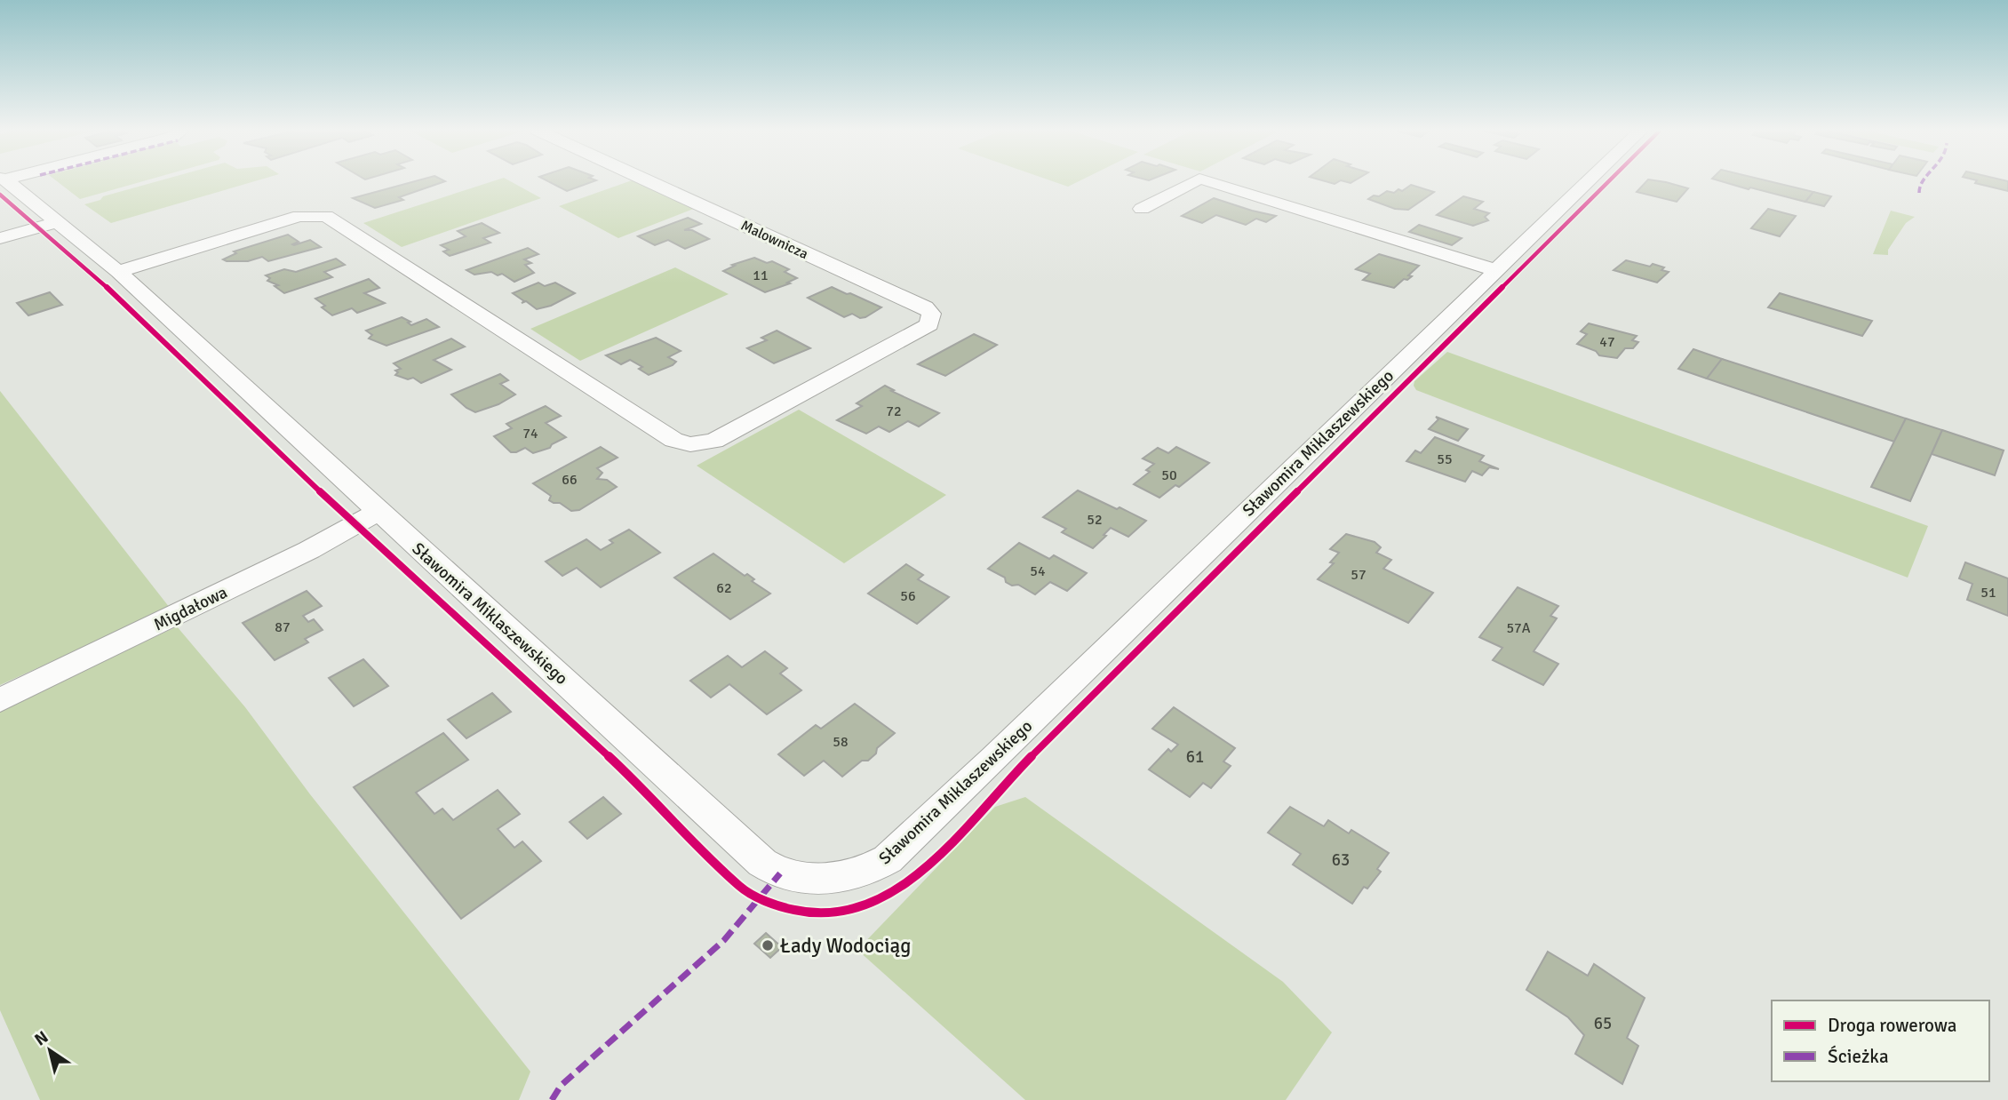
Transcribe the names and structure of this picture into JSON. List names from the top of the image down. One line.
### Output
{"streets":{"street":["Malownicza","Sławomira Miklaszewskiego","Migdałowa"]},"crossings":[["Malownicza","Sławomira Miklaszewskiego"],["Sławomira Miklaszewskiego","Migdałowa"]],"places":["Łady Wodociąg"],"house_numbers":["11","47","72","74","55","50","66","52","54","57","62","51","56","87","57A","58","61","63","65"],"legend":["Droga rowerowa","Ścieżka"],"north":"top left"}
